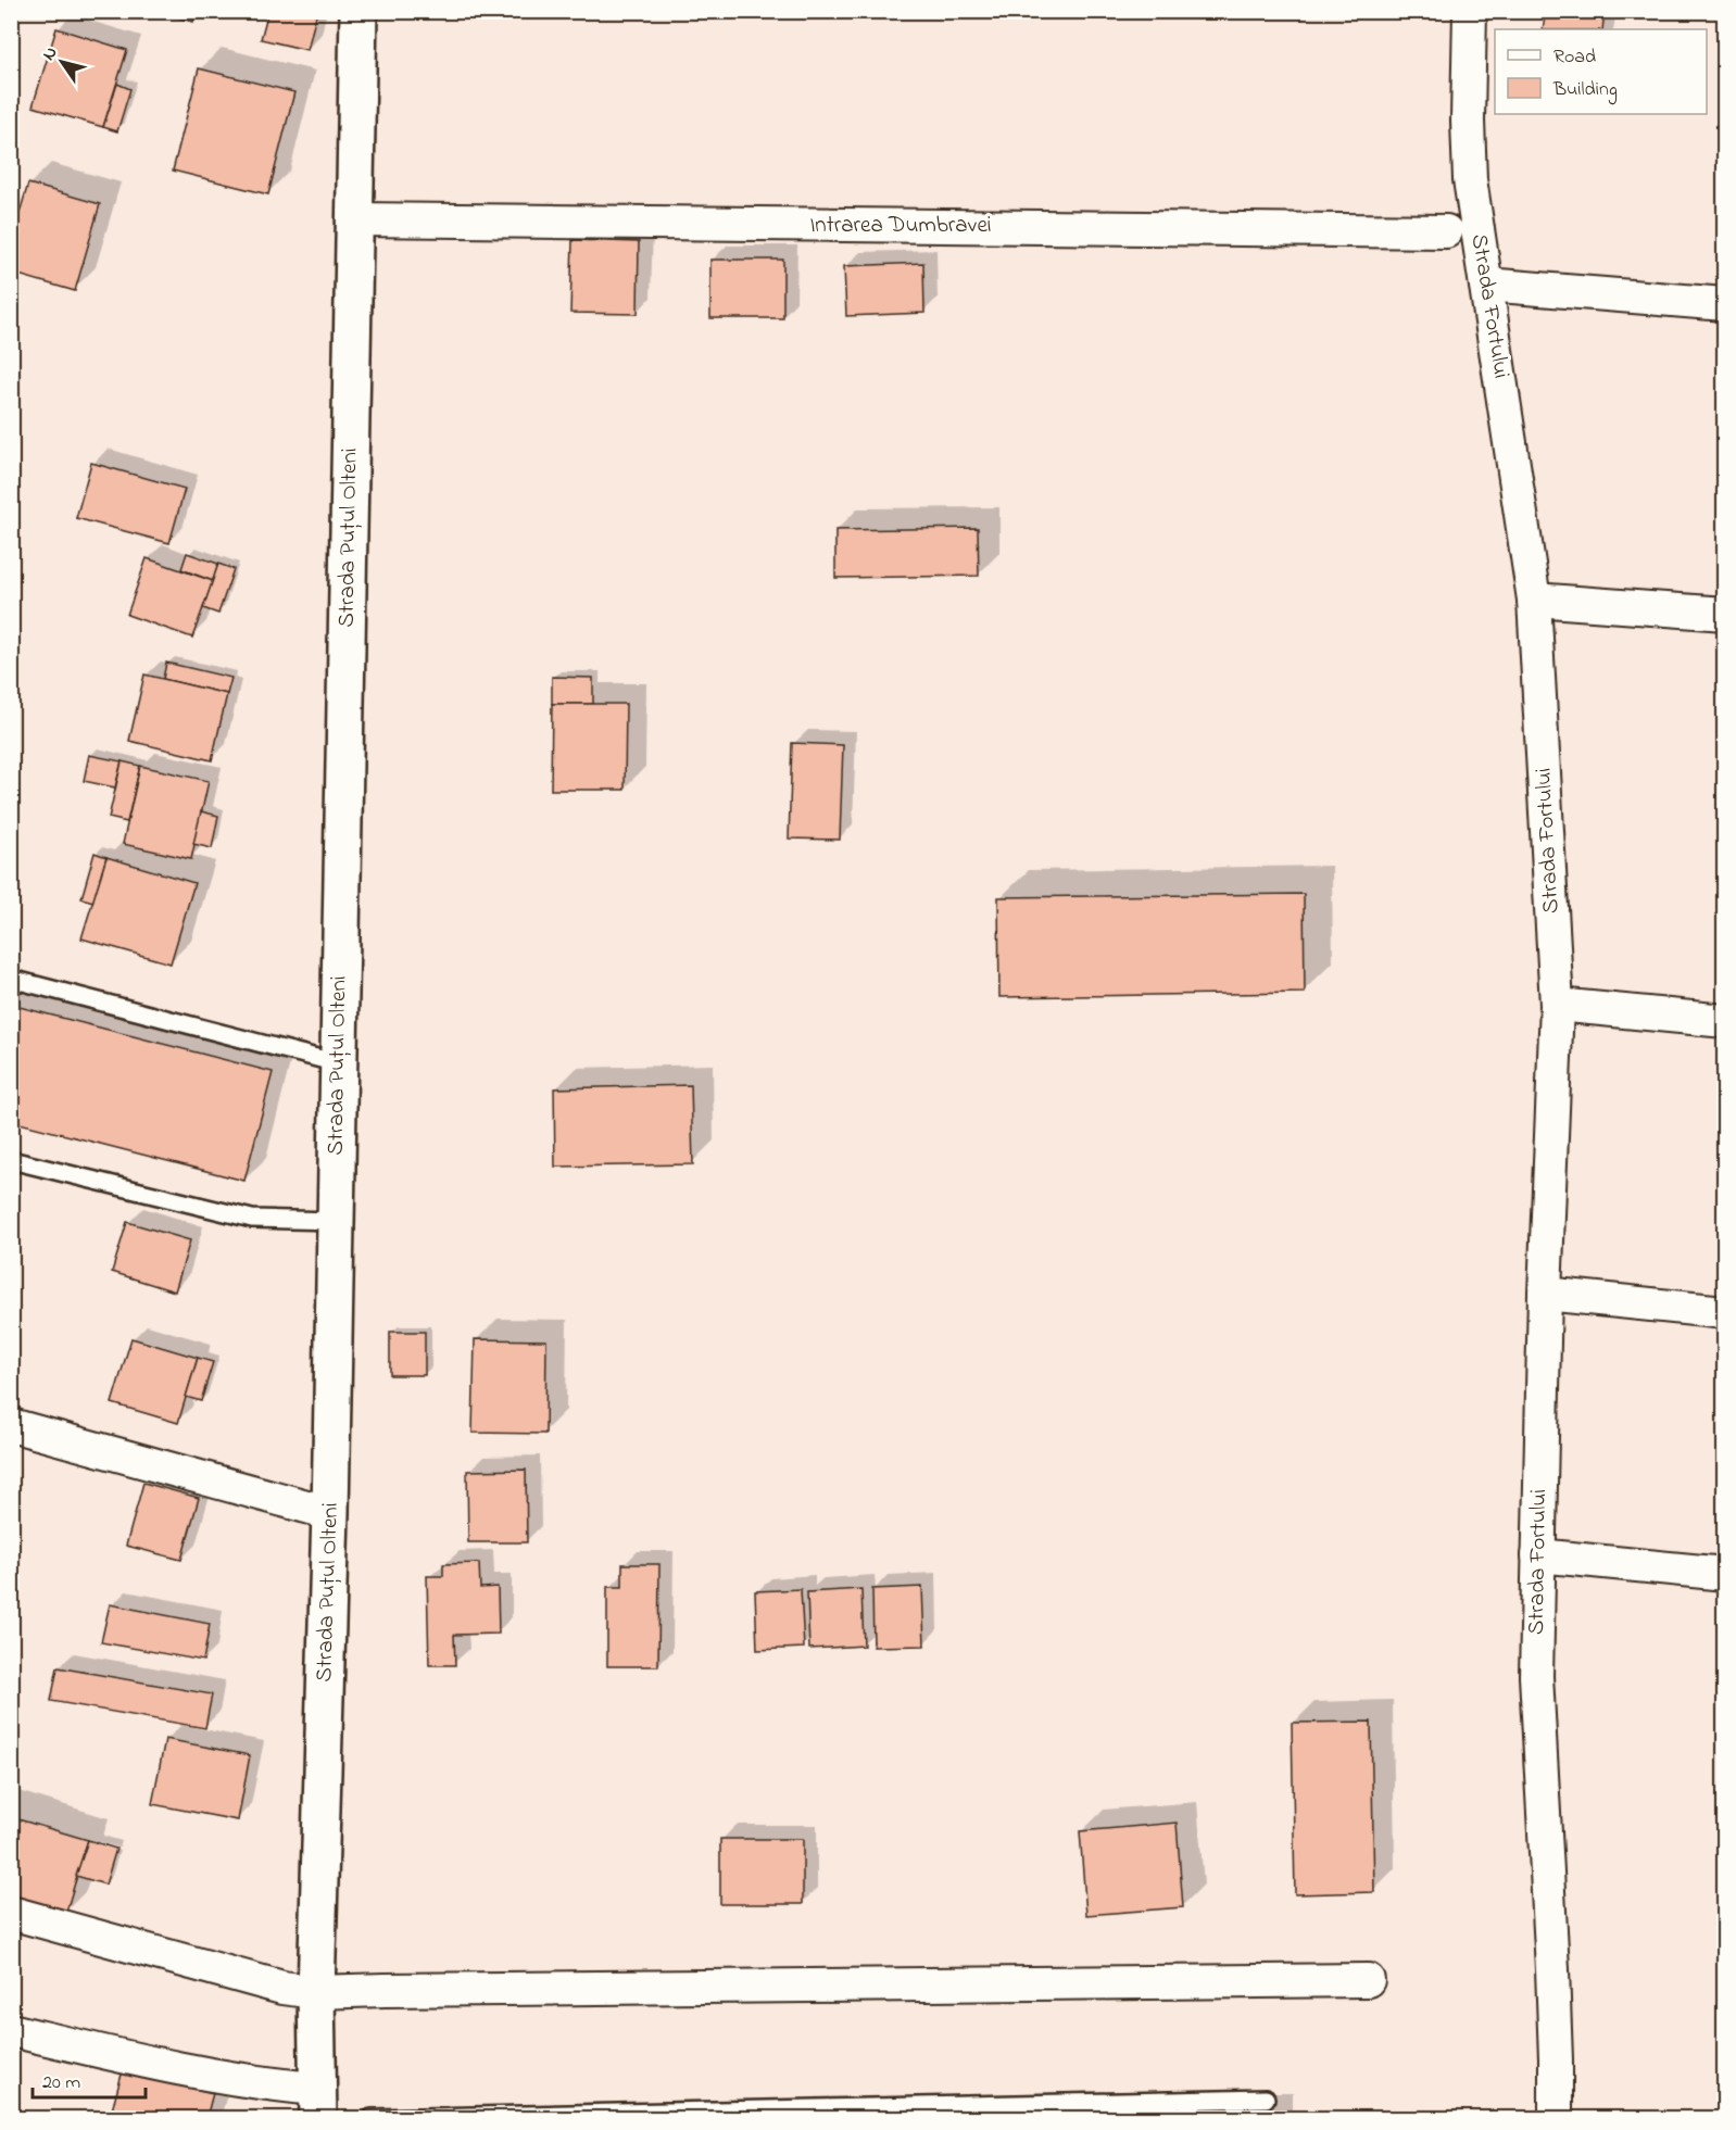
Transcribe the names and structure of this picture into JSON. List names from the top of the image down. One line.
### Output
{"streets":{"street":["Intrarea Dumbravei","Strada Fortului","Strada Puțul Olteni"]},"crossings":[["Intrarea Dumbravei","Strada Puțul Olteni"]],"legend":["Road","Building"],"scale_bar":"20 m","north":"top left"}
